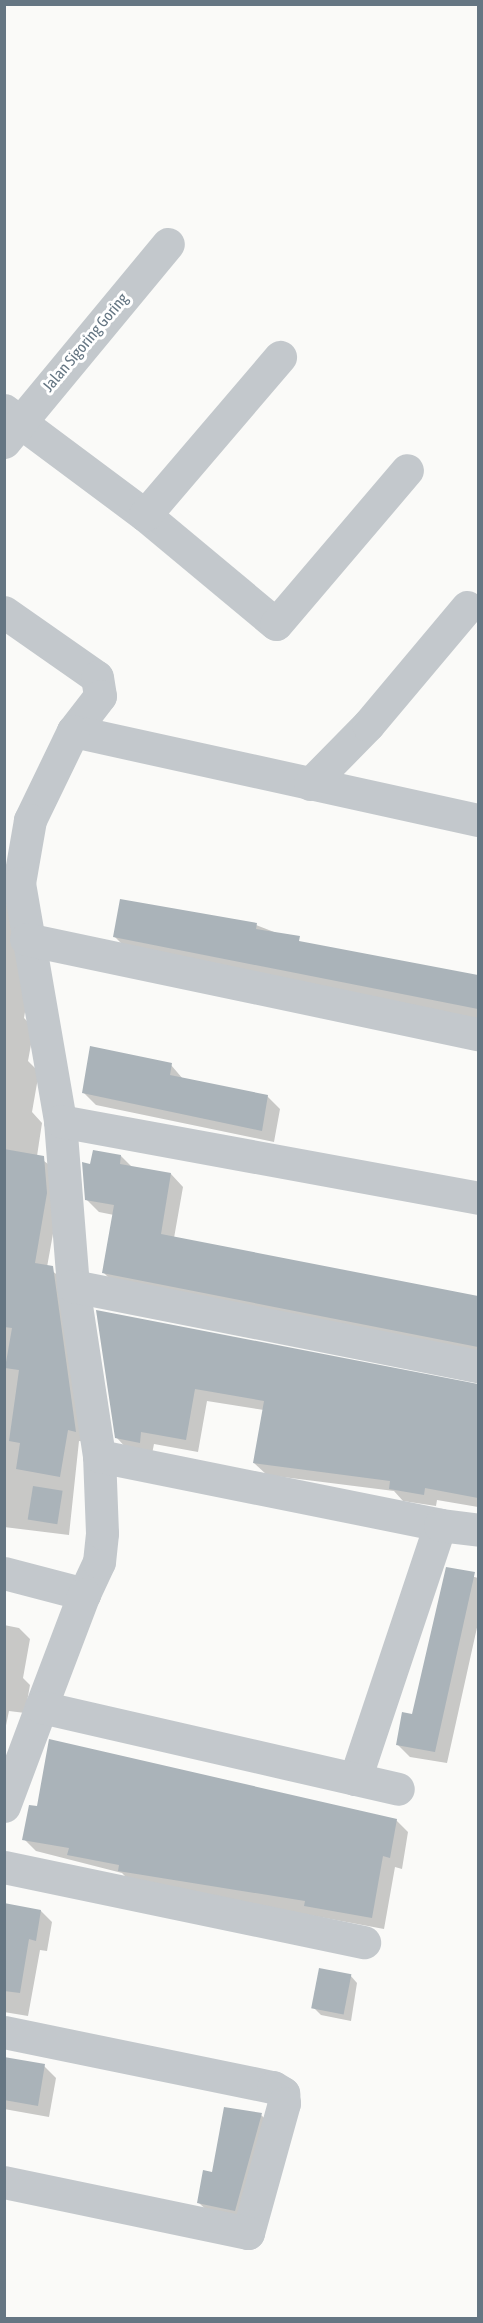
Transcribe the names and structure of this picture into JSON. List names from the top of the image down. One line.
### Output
{"streets":{"street":["Jalan Sigoring Goring"]}}
